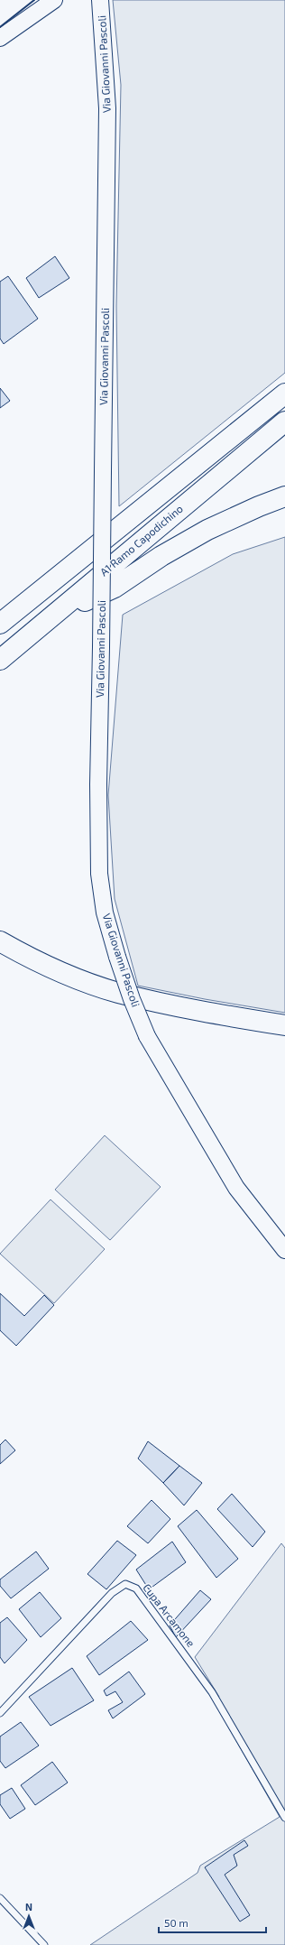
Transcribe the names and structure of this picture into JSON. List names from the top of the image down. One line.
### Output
{"streets":{"highway":["A1 Ramo Capodichino"],"street":["Via Giovanni Pascoli"],"lane":["Cupa Arcamone"]},"scale_bar":"50 m","north":"top"}
